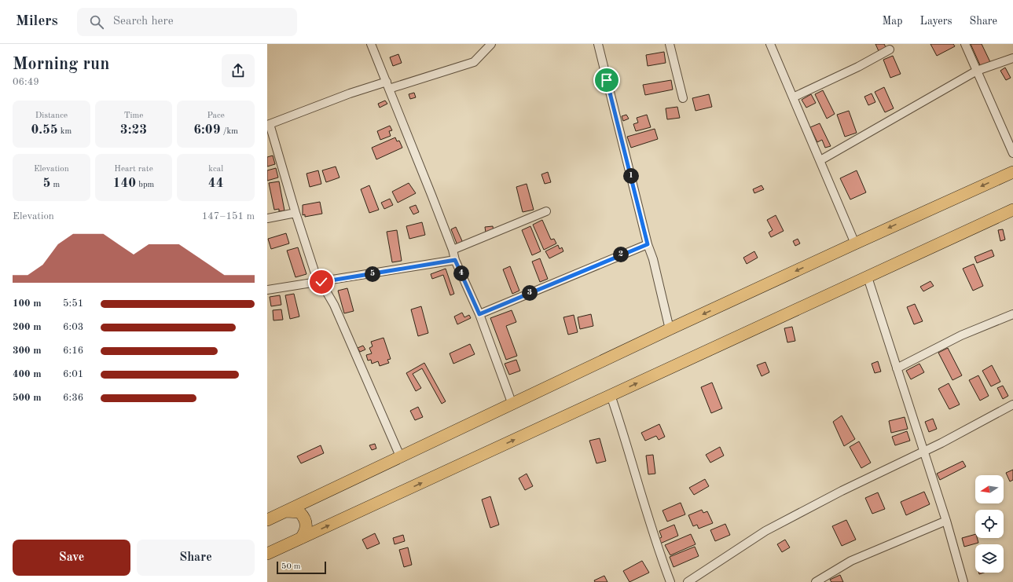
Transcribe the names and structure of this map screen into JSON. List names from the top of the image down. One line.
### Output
{"scale_bar":"50 m","north":"left","page":{"header":"Milers","search":"Search here","nav":["Map","Layers","Share"],"heading":["Morning run","06:49"],"stats":[["Distance","0.55 km"],["Time","3:23"],["Pace","6:09 /km"],["Elevation","5 m"],["Heart rate","140 bpm"],["kcal","44"]],"pins":["1","2","4","5","3"],"chart":["Elevation","147–151 m"],"list":[{"name":"100 m","note":"5:51"},{"name":"200 m","note":"6:03"},{"name":"300 m","note":"6:16"},{"name":"400 m","note":"6:01"},{"name":"500 m","note":"6:36"}],"buttons":["Save","Share"],"scale":"50 m"}}
